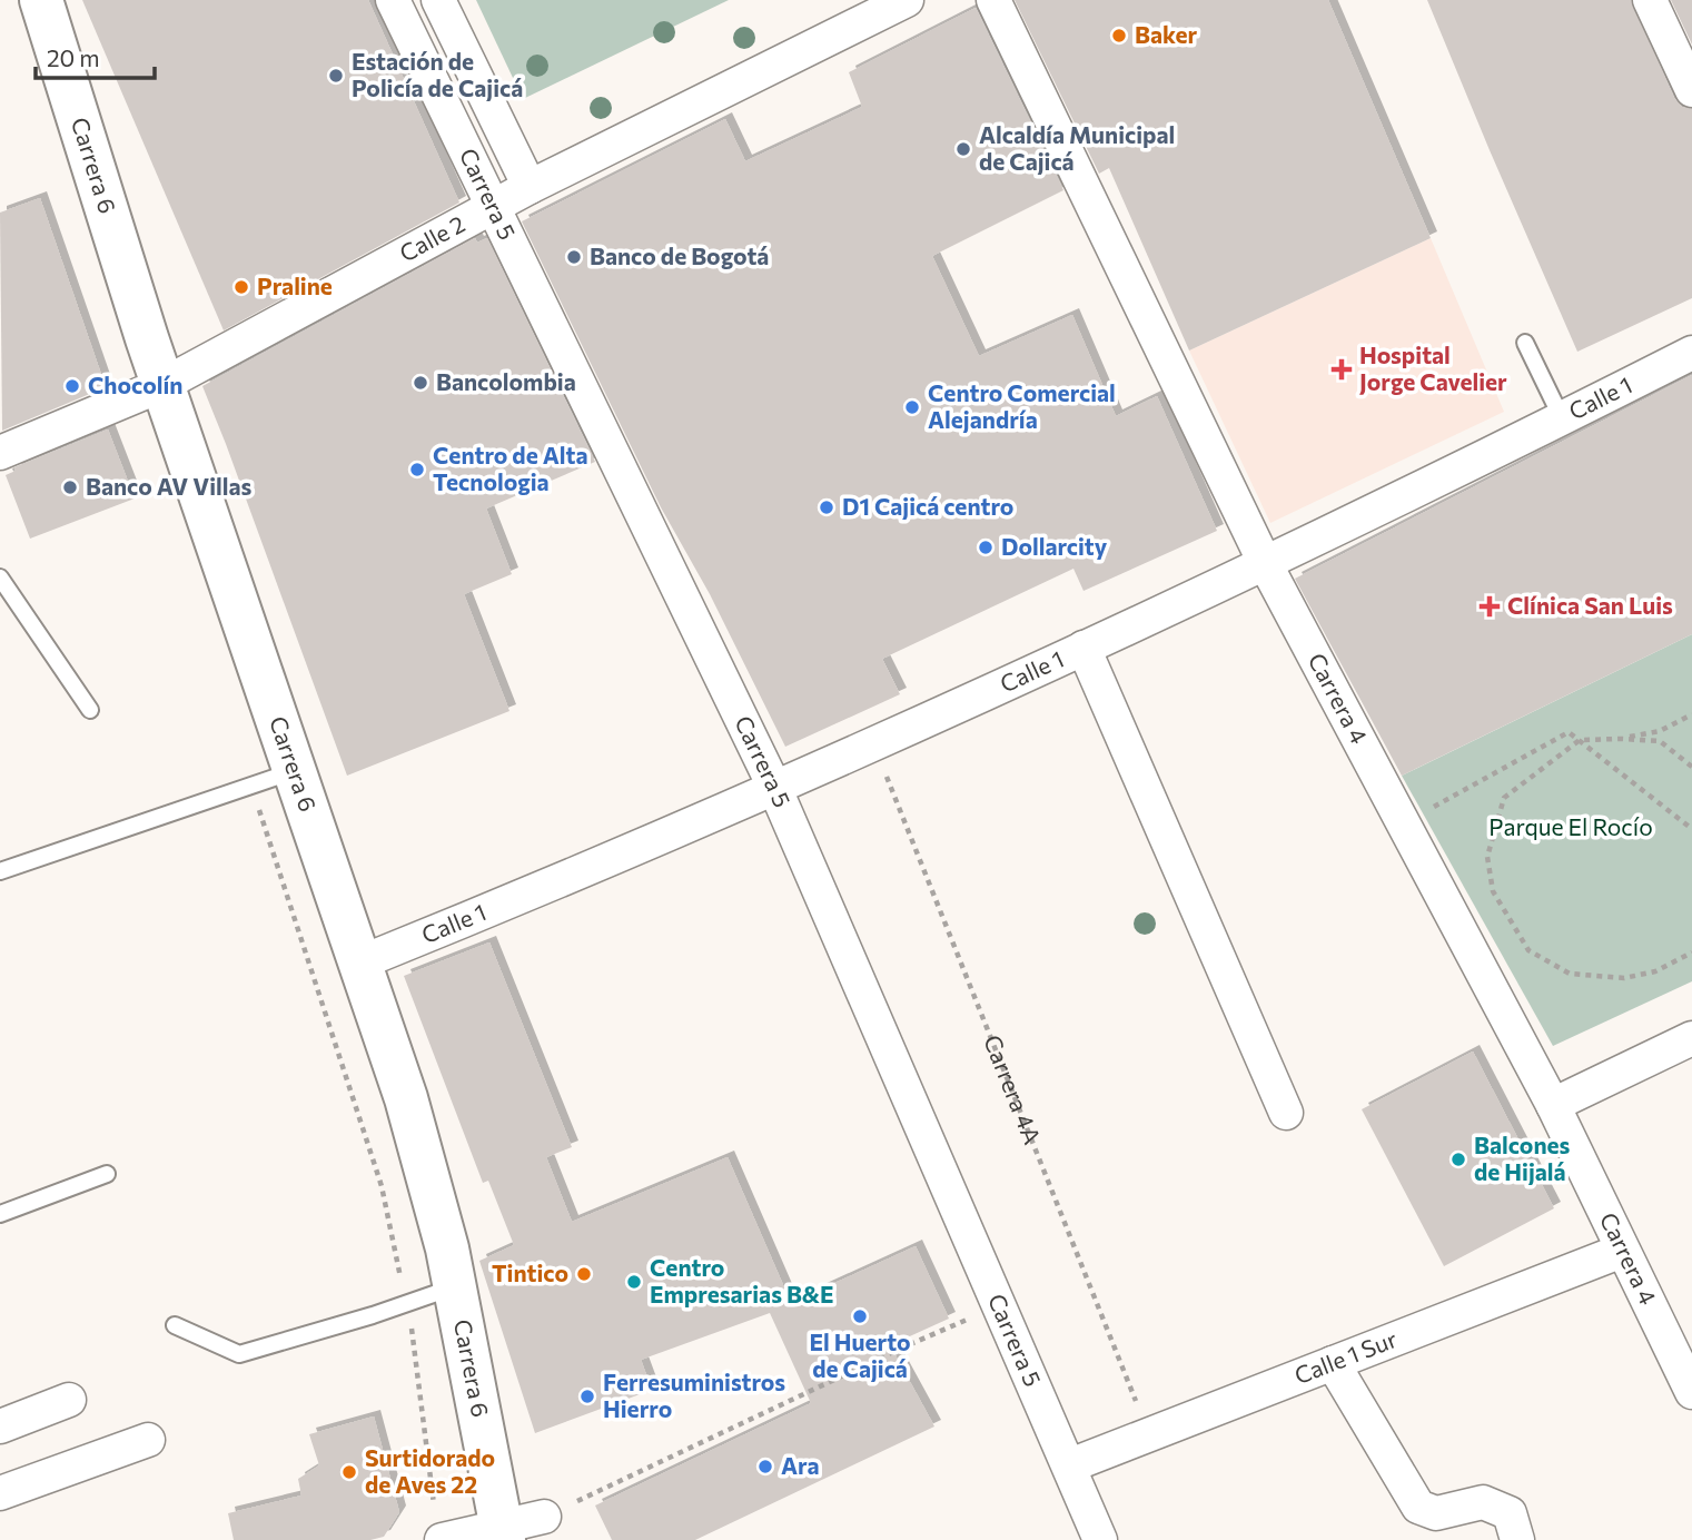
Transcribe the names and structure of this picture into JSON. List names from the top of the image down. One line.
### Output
{"streets":{"main road":["Carrera 6"],"street":["Carrera 5","Calle 2","Calle 1","Carrera 4","Calle 1 Sur"],"path":["Carrera 4A"]},"crossings":[["Carrera 6","Calle 2"],["Carrera 6","Calle 1"],["Carrera 5","Calle 2"],["Carrera 5","Calle 1"],["Carrera 5","Calle 1 Sur"],["Calle 1","Carrera 4"],["Calle 1","Carrera 4A"],["Carrera 4","Calle 1 Sur"],["Carrera 4A","Calle 1 Sur"]],"parks":["Parque El Rocío"],"places":{"other":["Baker","Estación de Policía de Cajicá","Alcaldía Municipal de Cajicá","Banco de Bogotá","Praline","Bancolombia","Chocolín","Centro Comercial Alejandría","Centro de Alta Tecnologia","Banco AV Villas","D1 Cajicá centro","Dollarcity","Balcones de Hijalá","Tintico","Centro Empresarias B&E","El Huerto de Cajicá","Ferresuministros Hierro","Ara","Surtidorado de Aves 22"],"health":["Hospital Jorge Cavelier","Clínica San Luis"]},"scale_bar":"20 m"}
